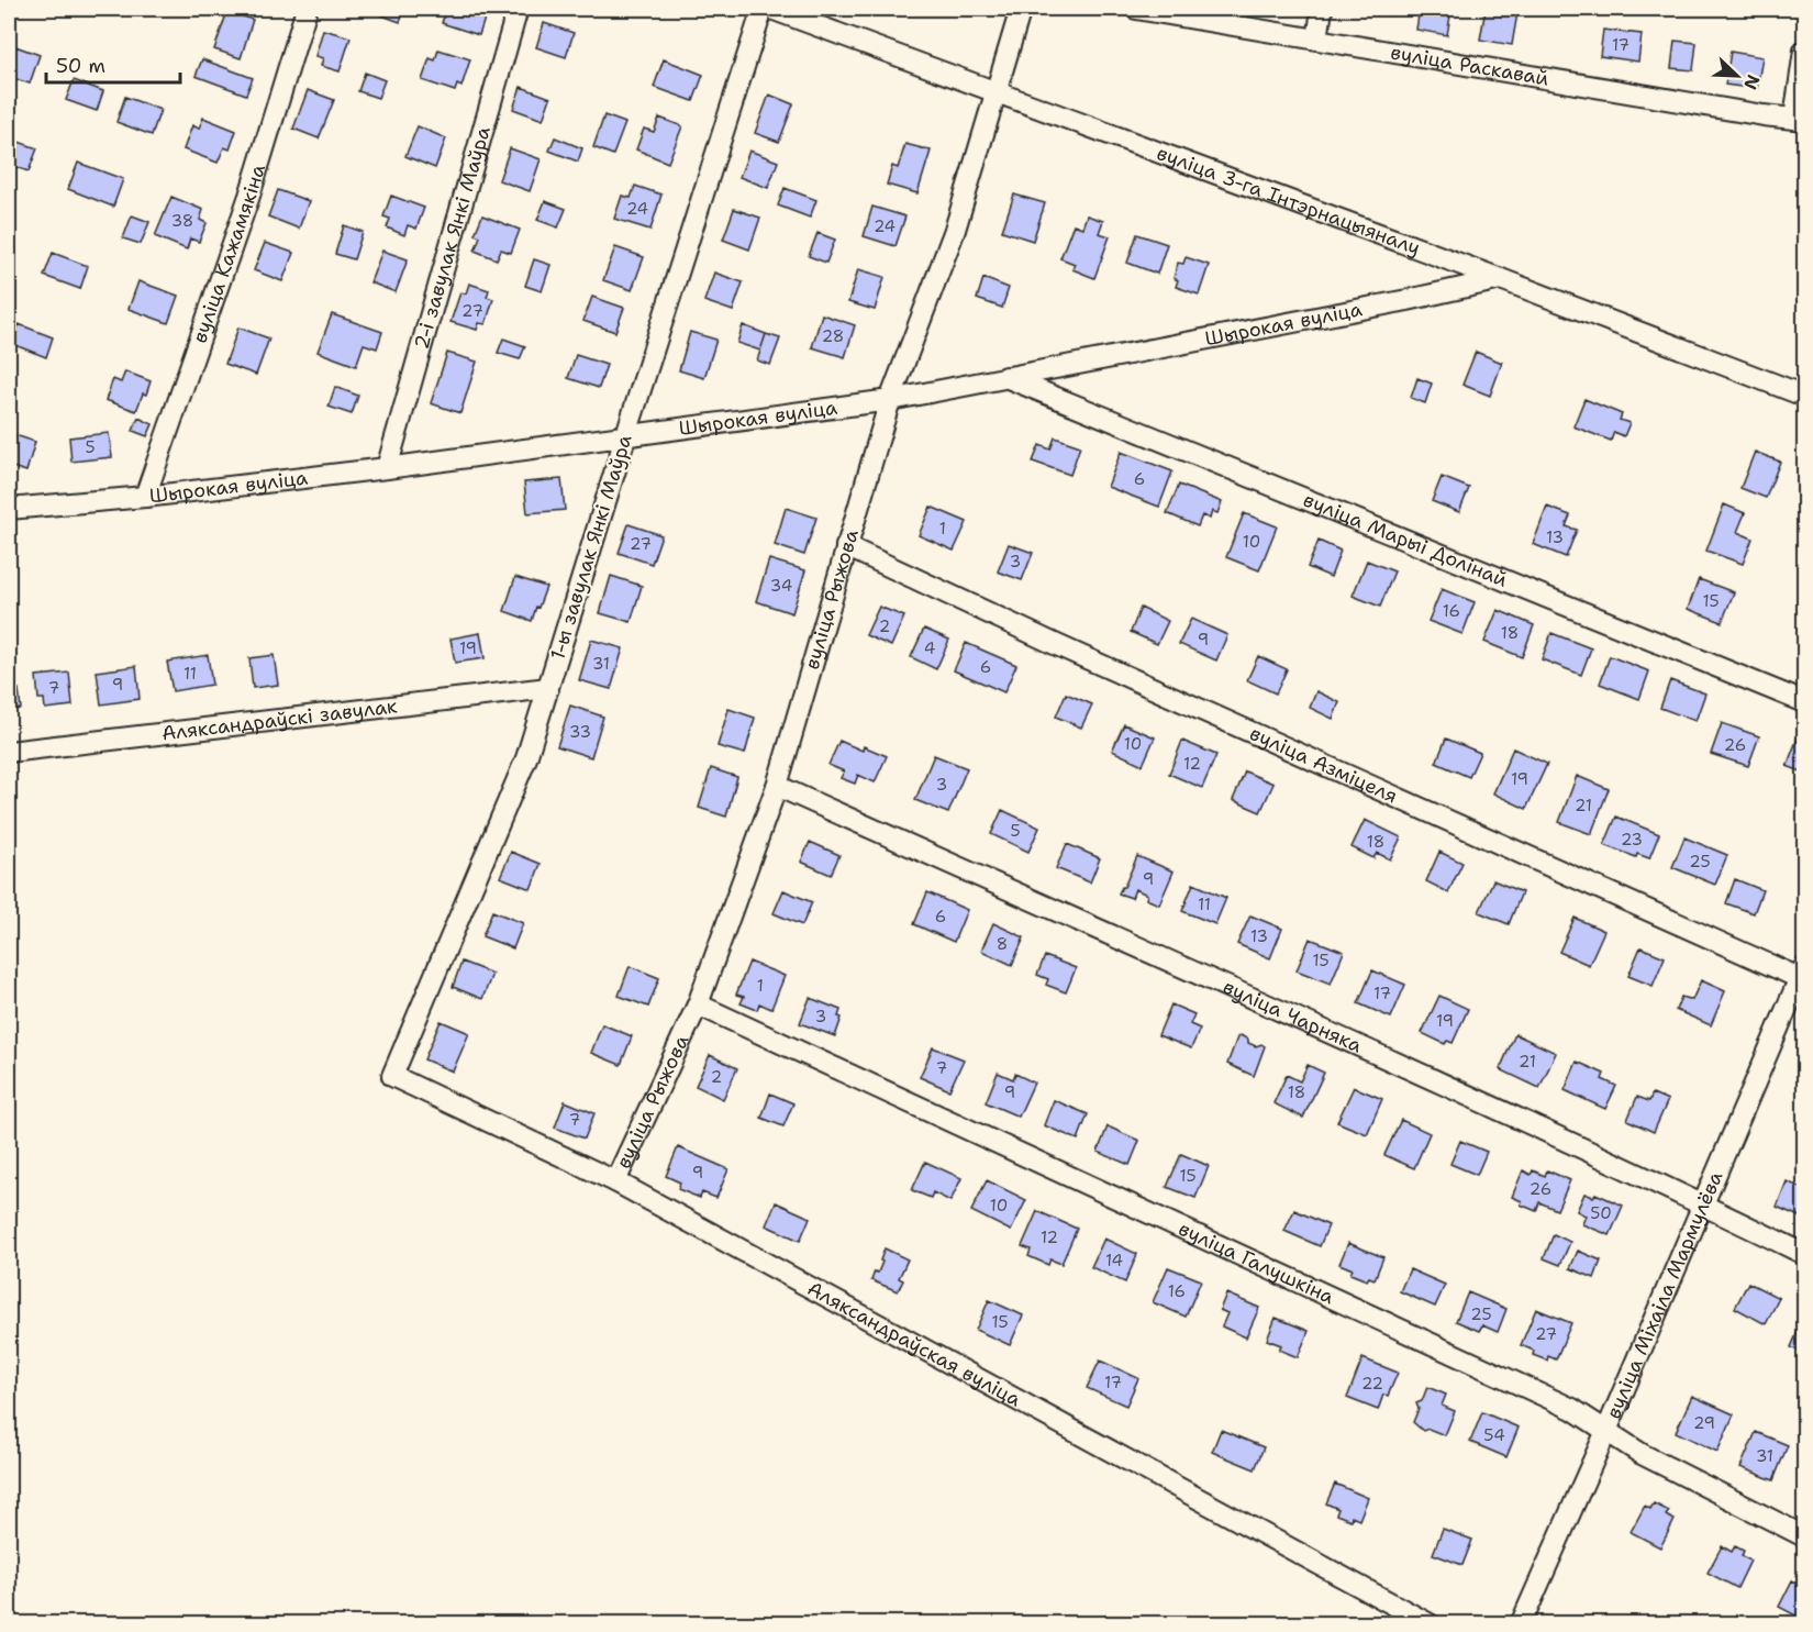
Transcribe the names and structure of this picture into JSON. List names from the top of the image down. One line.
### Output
{"streets":{"street":["вуліца Раскавай","вуліца 3-га Інтэрнацыяналу","2-і завулак Янкі Маўра","вуліца Кажамякіна","Шырокая вуліца","вуліца Марыі Долінай","1-ы завулак Янкі Маўра","вуліца Рыжова","Аляксандраўскі завулак","вуліца Азміцеля","вуліца Чарняка","вуліца Галушкіна","вуліца Міхаіла Мармулёва","Аляксандраўская вуліца"]},"crossings":[["вуліца 3-га Інтэрнацыяналу","Шырокая вуліца"],["вуліца 3-га Інтэрнацыяналу","вуліца Рыжова"],["2-і завулак Янкі Маўра","Шырокая вуліца"],["вуліца Кажамякіна","Шырокая вуліца"],["Шырокая вуліца","вуліца Марыі Долінай"],["Шырокая вуліца","1-ы завулак Янкі Маўра"],["Шырокая вуліца","вуліца Рыжова"],["1-ы завулак Янкі Маўра","Аляксандраўскі завулак"],["1-ы завулак Янкі Маўра","Аляксандраўская вуліца"],["вуліца Рыжова","вуліца Азміцеля"],["вуліца Рыжова","вуліца Чарняка"],["вуліца Рыжова","вуліца Галушкіна"],["вуліца Рыжова","Аляксандраўская вуліца"],["вуліца Азміцеля","вуліца Міхаіла Мармулёва"],["вуліца Чарняка","вуліца Міхаіла Мармулёва"],["вуліца Галушкіна","вуліца Міхаіла Мармулёва"]],"house_numbers":["17","24","38","24","27","28","5","6","1","13","10","27","3","34","15","16","2","18","9","19","4","31","6","11","9","7","33","10","26","12","19","3","21","5","23","18","25","9","11","6","13","8","15","1","17","3","19","21","7","2","9","18","7","9","15","26","10","50","12","14","16","25","15","27","17","22","29","54","31"],"scale_bar":"50 m","north":"bottom right"}
